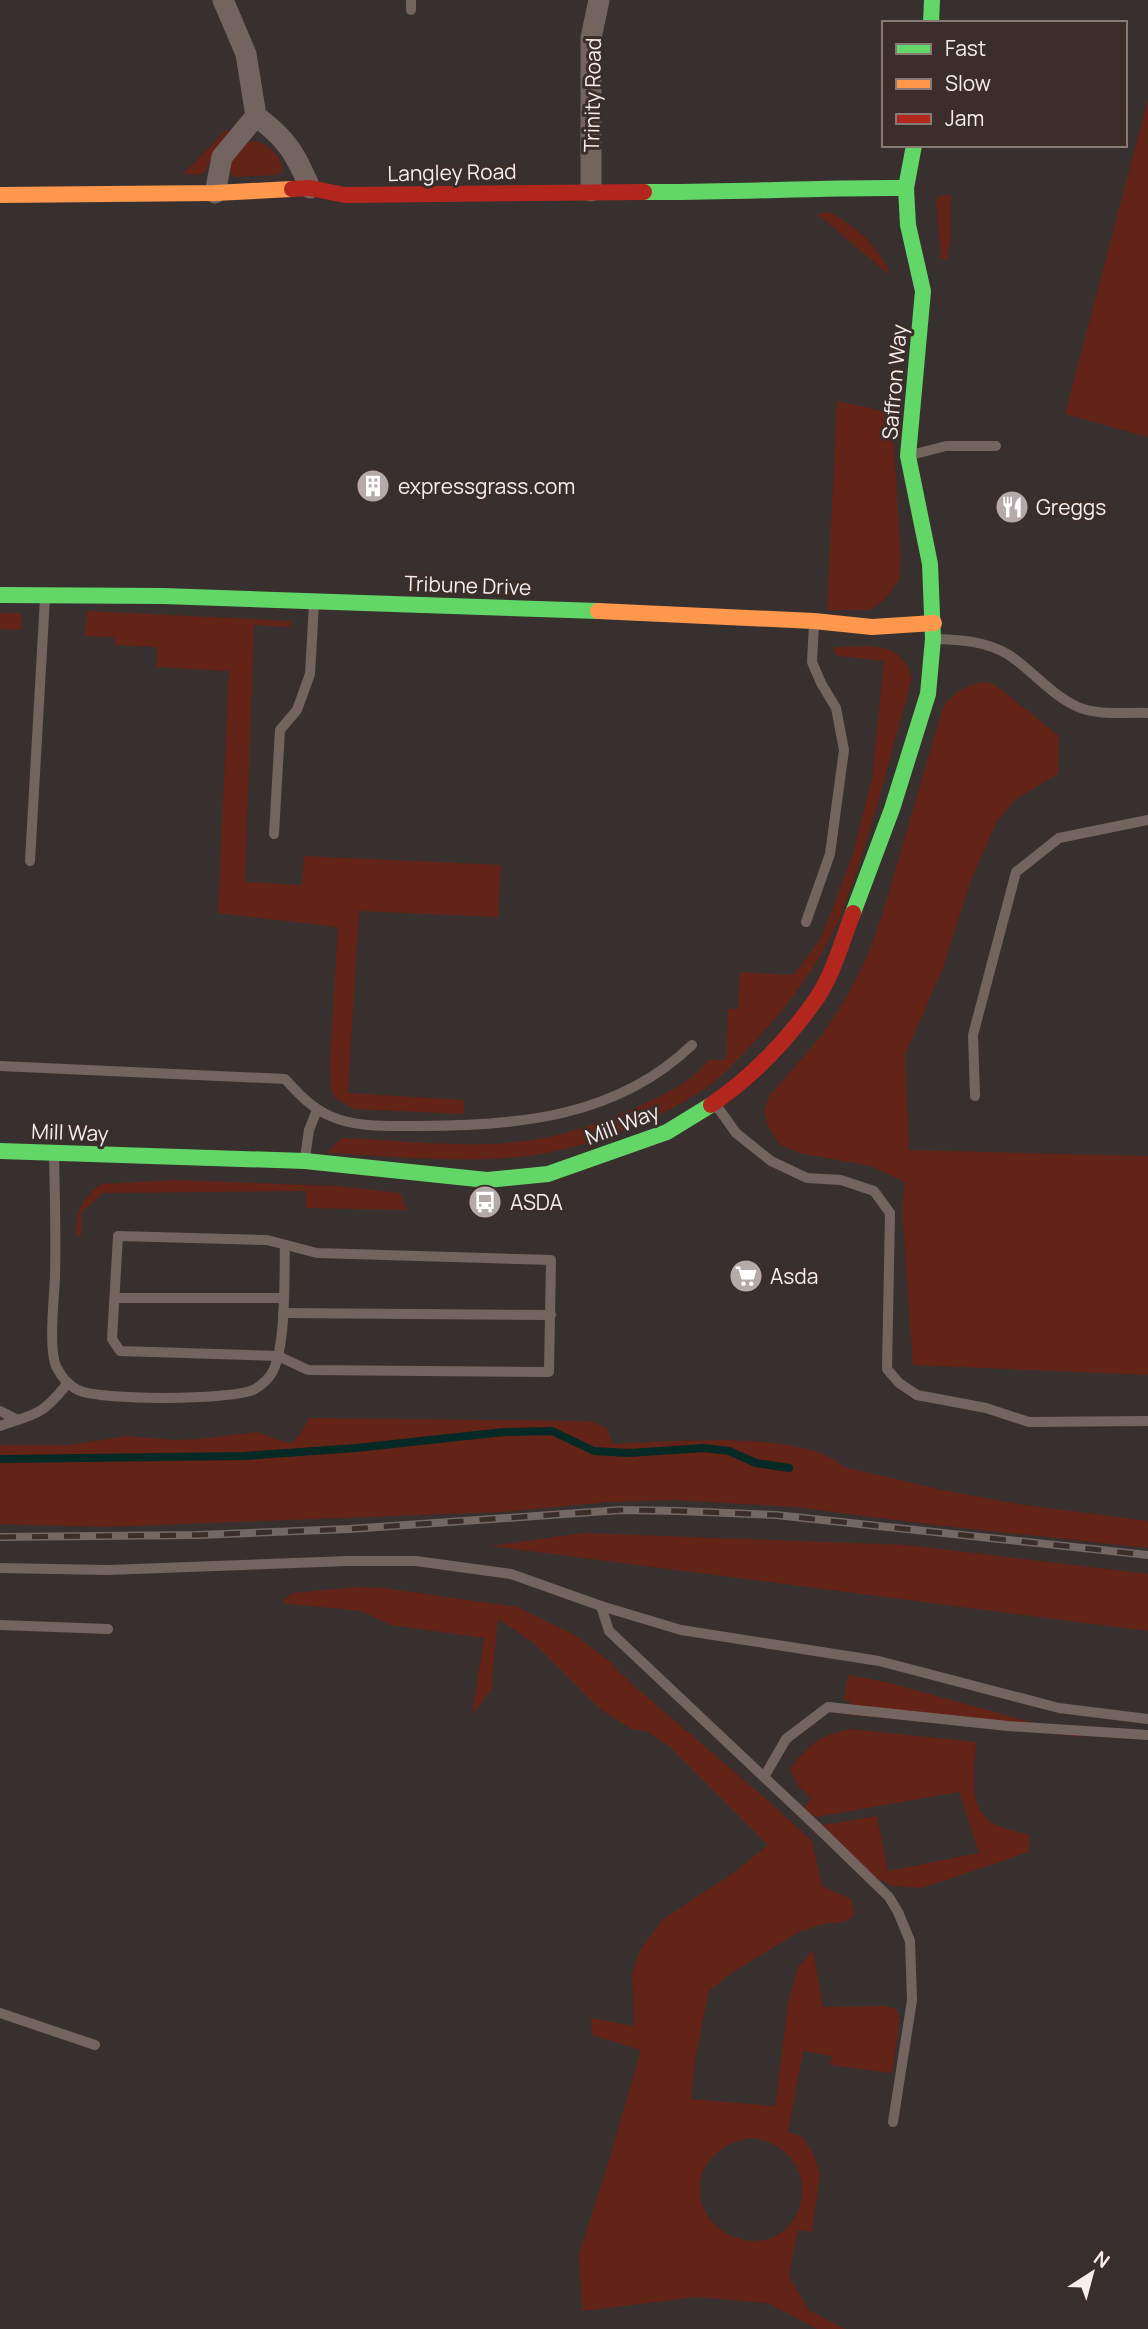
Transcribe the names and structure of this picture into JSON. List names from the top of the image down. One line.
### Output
{"streets":{"street":["Trinity Road","Langley Road","Saffron Way","Tribune Drive","Mill Way"]},"crossings":[["Trinity Road","Langley Road"],["Langley Road","Saffron Way"],["Saffron Way","Tribune Drive"],["Saffron Way","Mill Way"],["Tribune Drive","Mill Way"]],"places":{"building":["expressgrass.com"],"restaurant":["Greggs"],"bus stop":["ASDA"],"supermarket":["Asda"]},"legend":["Fast","Slow","Jam"],"north":"top right"}
